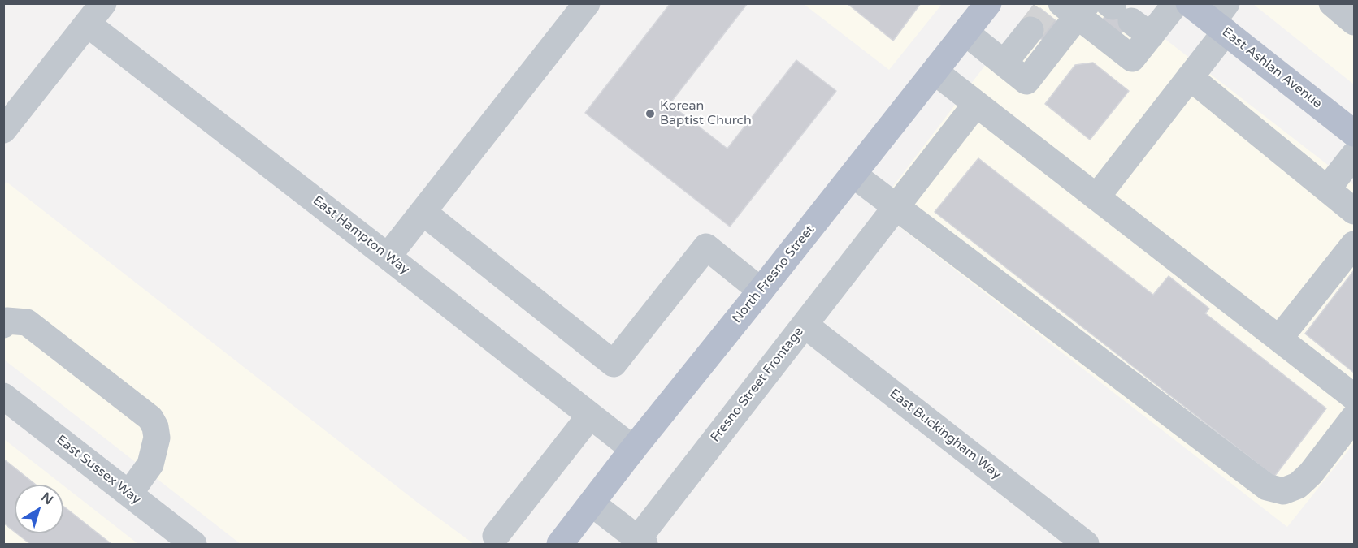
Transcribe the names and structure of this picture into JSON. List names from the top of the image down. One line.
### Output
{"streets":{"main road":["East Ashlan Avenue","North Fresno Street"],"street":["East Hampton Way","Fresno Street Frontage","East Buckingham Way","East Sussex Way"]},"crossings":[["East Hampton Way","North Fresno Street"],["Fresno Street Frontage","East Buckingham Way"]],"places":["Korean Baptist Church"],"north":"top right"}
